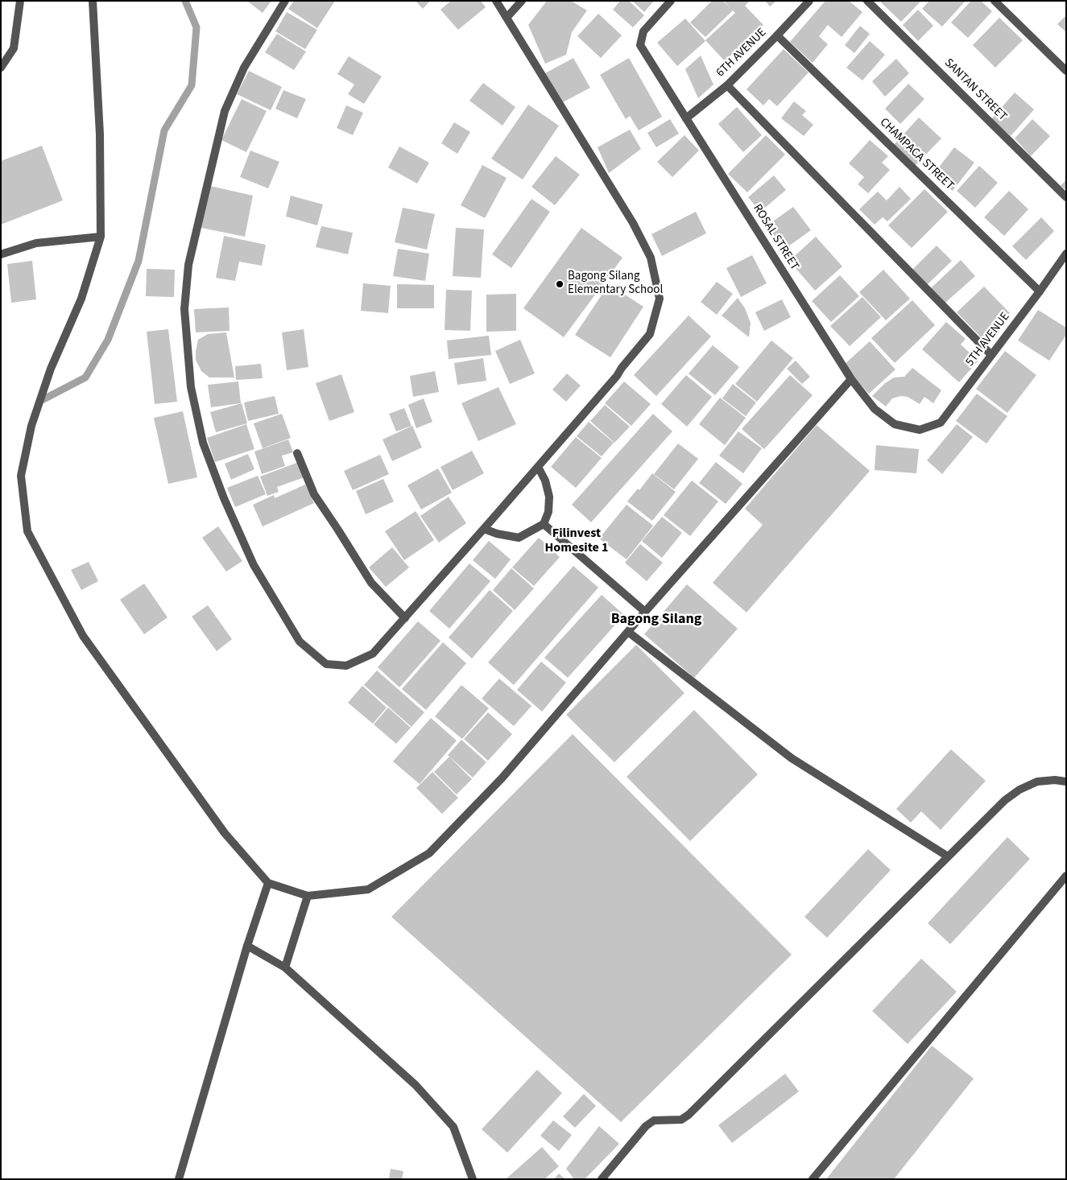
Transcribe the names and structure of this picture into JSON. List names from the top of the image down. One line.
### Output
{"streets":{"street":["6TH AVENUE","SANTAN STREET","CHAMPACA STREET","ROSAL STREET","5TH AVENUE"]},"crossings":[["6TH AVENUE","CHAMPACA STREET"],["6TH AVENUE","ROSAL STREET"],["CHAMPACA STREET","5TH AVENUE"],["ROSAL STREET","5TH AVENUE"]],"districts":["Filinvest Homesite 1","Bagong Silang"],"places":["Bagong Silang Elementary School"]}
